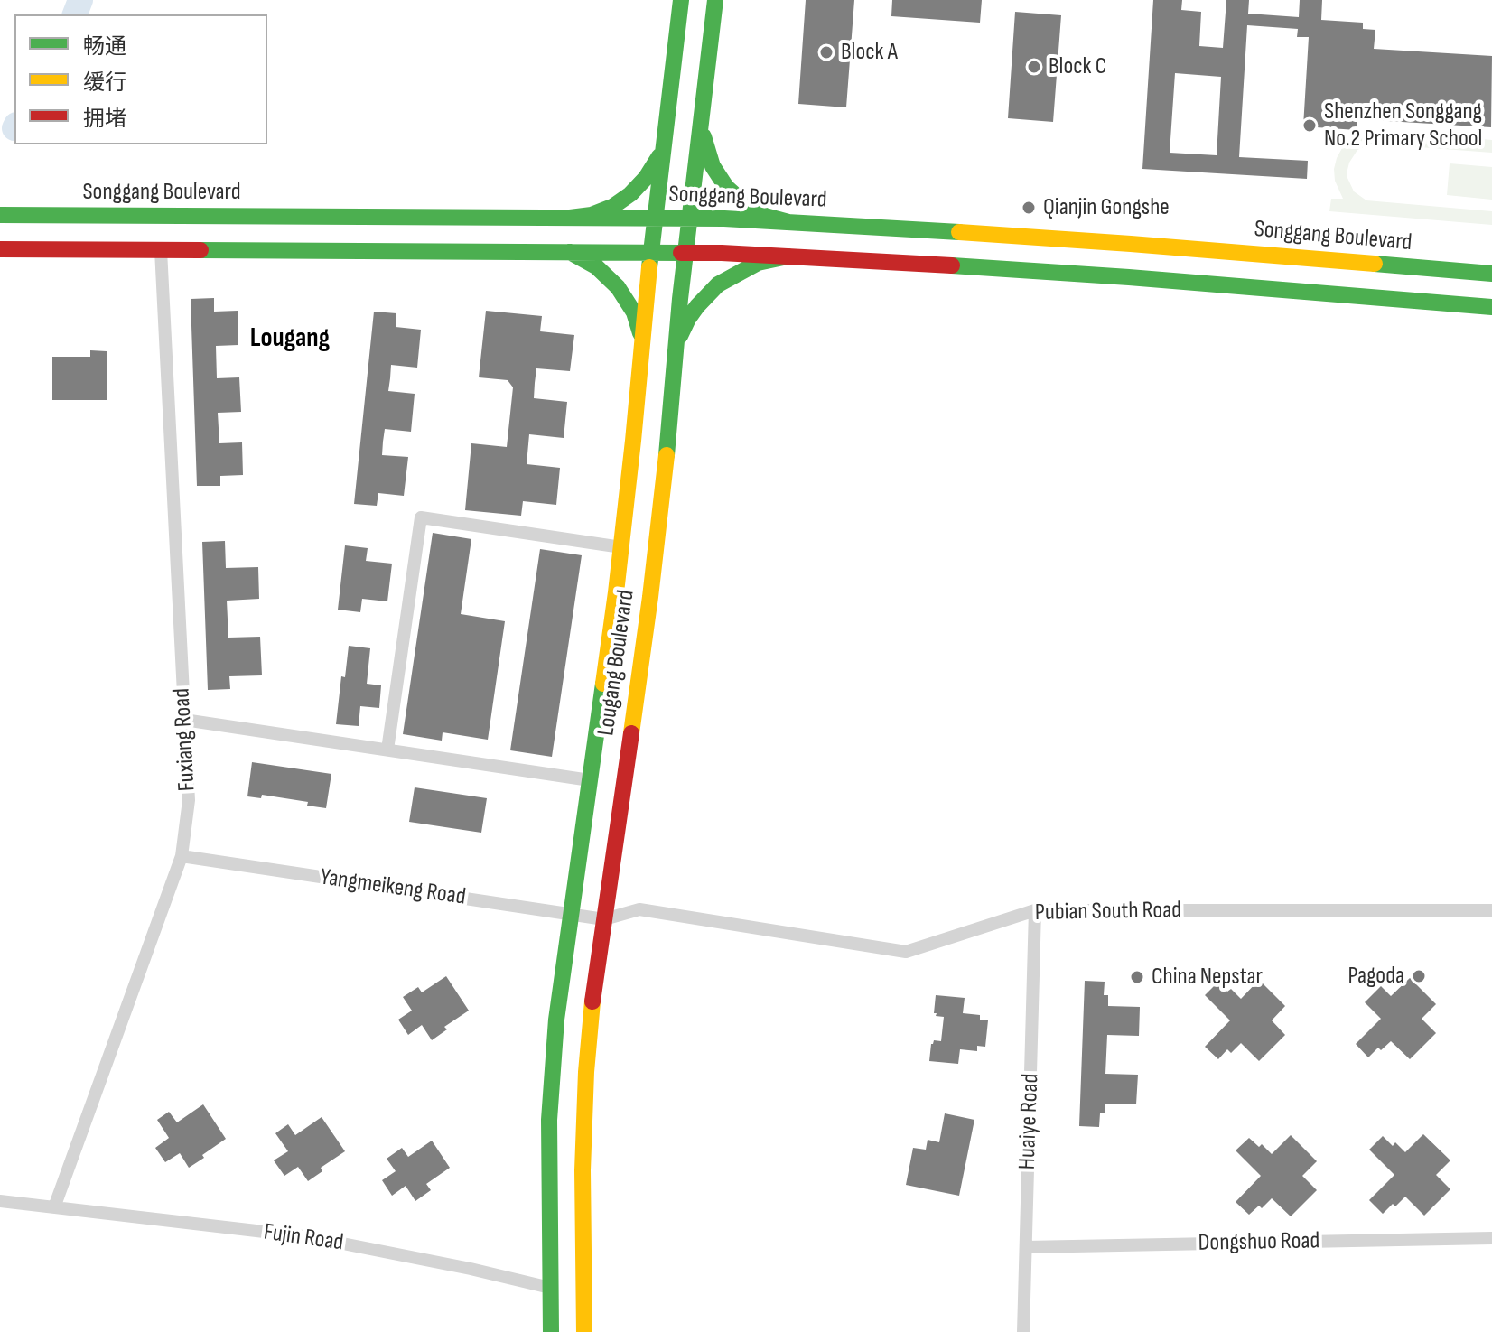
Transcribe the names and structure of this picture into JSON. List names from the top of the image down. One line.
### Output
{"streets":{"main road":["Songgang Boulevard","Lougang Boulevard"],"street":["Fuxiang Road","Yangmeikeng Road","Pubian South Road","Huaiye Road","Fujin Road","Dongshuo Road"]},"crossings":[["Songgang Boulevard","Lougang Boulevard"],["Lougang Boulevard","Yangmeikeng Road"],["Lougang Boulevard","Pubian South Road"],["Lougang Boulevard","Fujin Road"],["Fuxiang Road","Yangmeikeng Road"],["Fuxiang Road","Fujin Road"],["Yangmeikeng Road","Pubian South Road"],["Pubian South Road","Huaiye Road"],["Huaiye Road","Dongshuo Road"]],"districts":["Lougang"],"places":["Block A","Block C","Shenzhen Songgang No.2 Primary School","Qianjin Gongshe","Pagoda","China Nepstar"],"legend":["畅通","缓行","拥堵"]}
